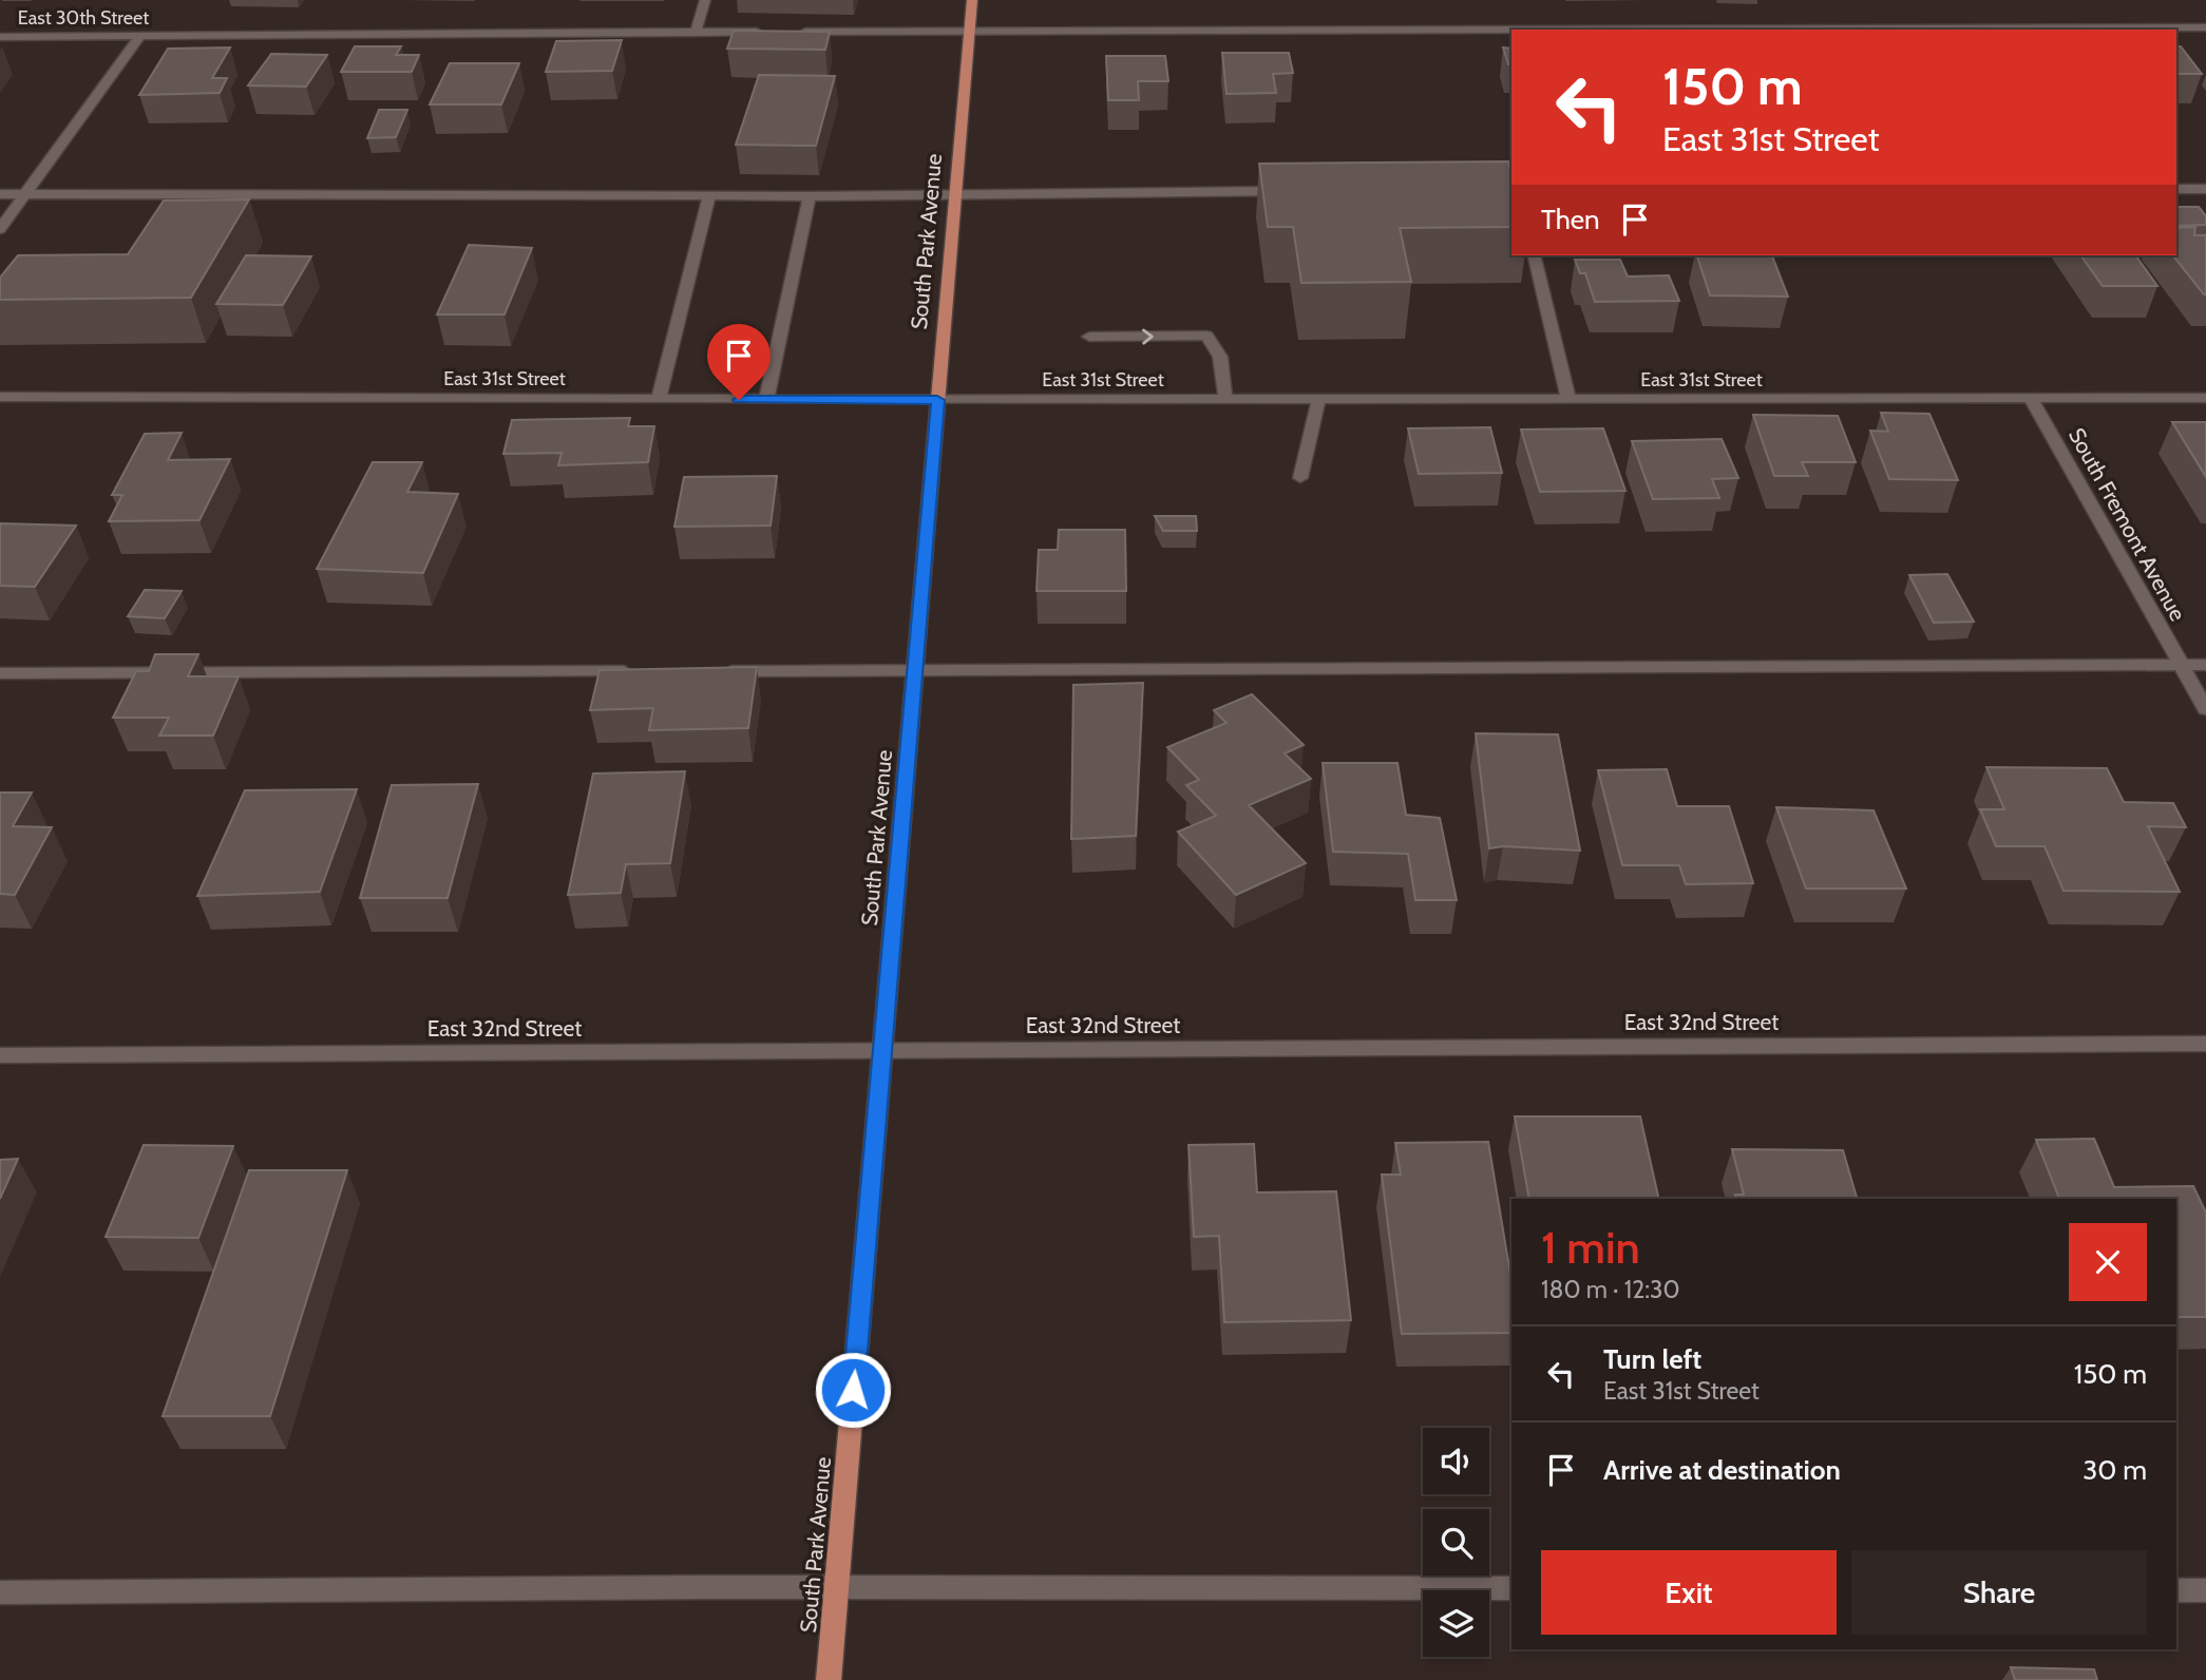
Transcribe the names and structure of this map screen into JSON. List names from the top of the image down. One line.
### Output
{"streets":{"main road":["South Park Avenue"],"street":["East 30th Street","East 31st Street","South Fremont Avenue","East 32nd Street"]},"crossings":[["South Park Avenue","East 31st Street"],["South Park Avenue","East 32nd Street"],["East 31st Street","South Fremont Avenue"]],"page":{"turn":["150 m","East 31st Street"],"then":"Then","heading":["1 min","180 m · 12:30"],"list":[{"name":"Turn left","note":"East 31st Street","value":"150 m"},{"name":"Arrive at destination","value":"30 m"}],"buttons":["Exit","Share"]}}
